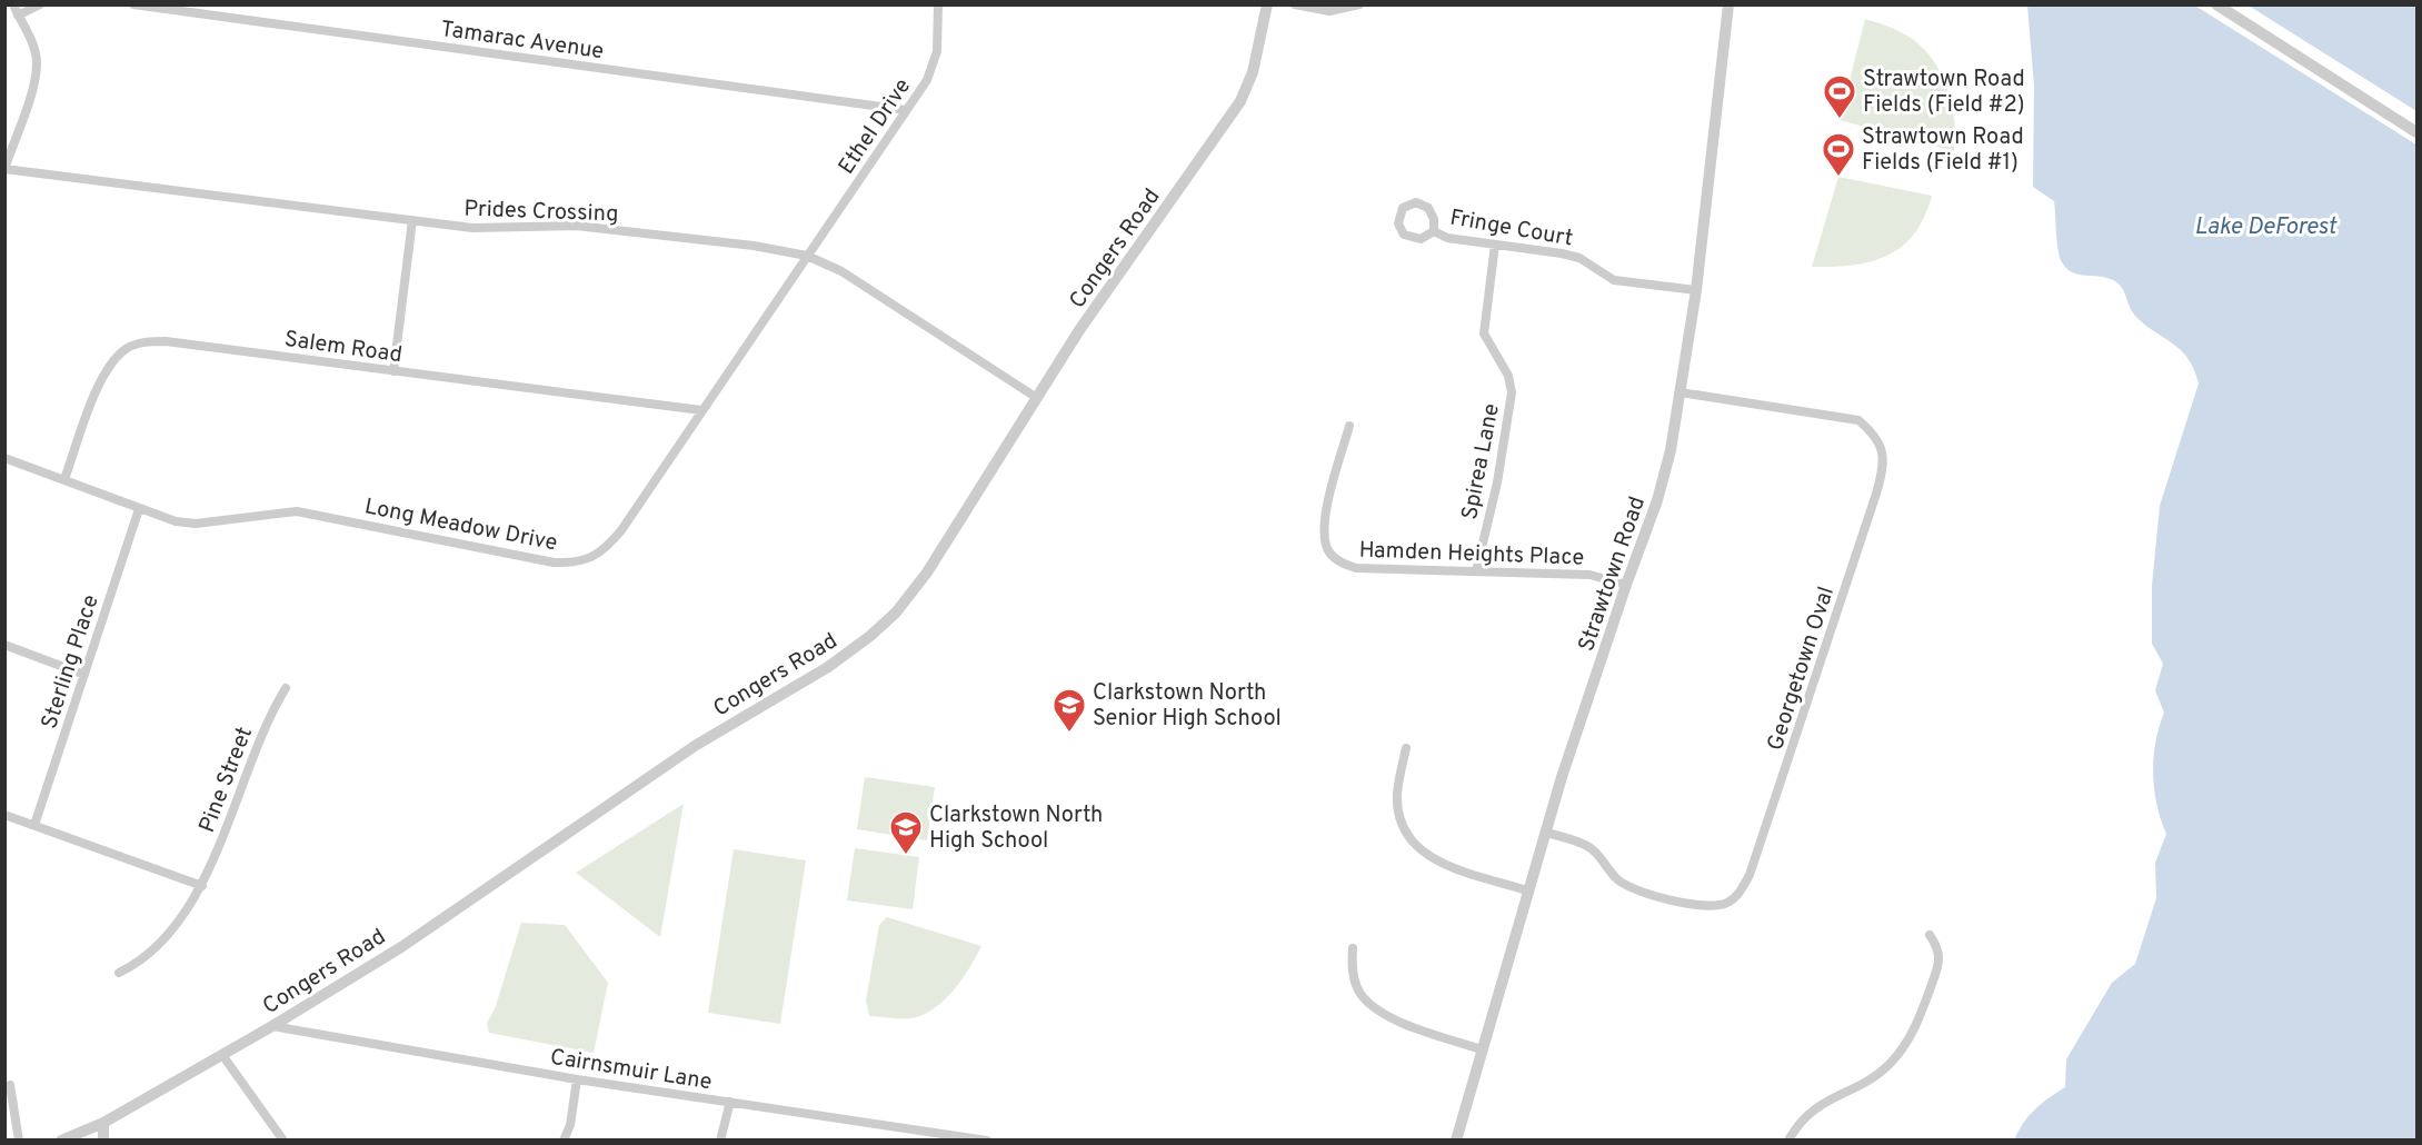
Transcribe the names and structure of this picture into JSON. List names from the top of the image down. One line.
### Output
{"streets":{"street":["Tamarac Avenue","Ethel Drive","Prides Crossing","Fringe Court","Congers Road","Salem Road","Spirea Lane","Long Meadow Drive","Hamden Heights Place","Strawtown Road","Sterling Place","Georgetown Oval","Pine Street","Cairnsmuir Lane"]},"crossings":[["Tamarac Avenue","Ethel Drive"],["Ethel Drive","Prides Crossing"],["Ethel Drive","Long Meadow Drive"],["Prides Crossing","Congers Road"],["Prides Crossing","Long Meadow Drive"],["Fringe Court","Spirea Lane"],["Fringe Court","Strawtown Road"],["Congers Road","Cairnsmuir Lane"],["Salem Road","Long Meadow Drive"],["Spirea Lane","Hamden Heights Place"],["Long Meadow Drive","Sterling Place"],["Hamden Heights Place","Strawtown Road"],["Strawtown Road","Georgetown Oval"]],"water":["Lake DeForest"],"places":{"sports":["Strawtown Road Fields (Field #2)","Strawtown Road Fields (Field #1)"],"school or university":["Clarkstown North Senior High School","Clarkstown North High School"]}}
